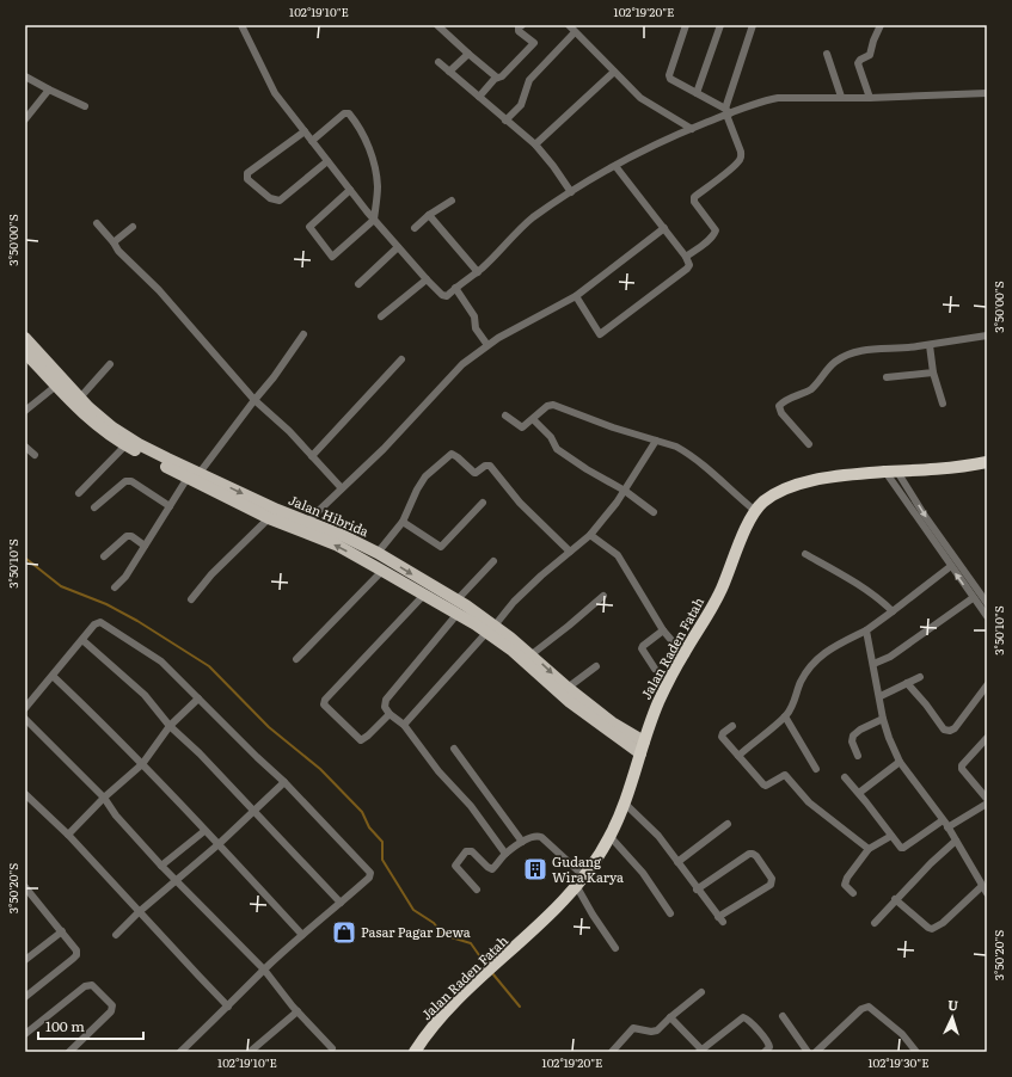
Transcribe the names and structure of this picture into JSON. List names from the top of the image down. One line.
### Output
{"streets":{"highway":["Jalan Raden Fatah"],"main road":["Jalan Hibrida"]},"crossings":[["Jalan Hibrida","Jalan Raden Fatah"]],"places":{"building":["Gudang Wira Karya"],"shop":["Pasar Pagar Dewa"]},"scale_bar":"100 m","north":"top","coordinates":["102°19'10\"E","102°19'20\"E","3°50'00\"S","3°50'10\"S","3°50'20\"S","102°19'30\"E"]}
